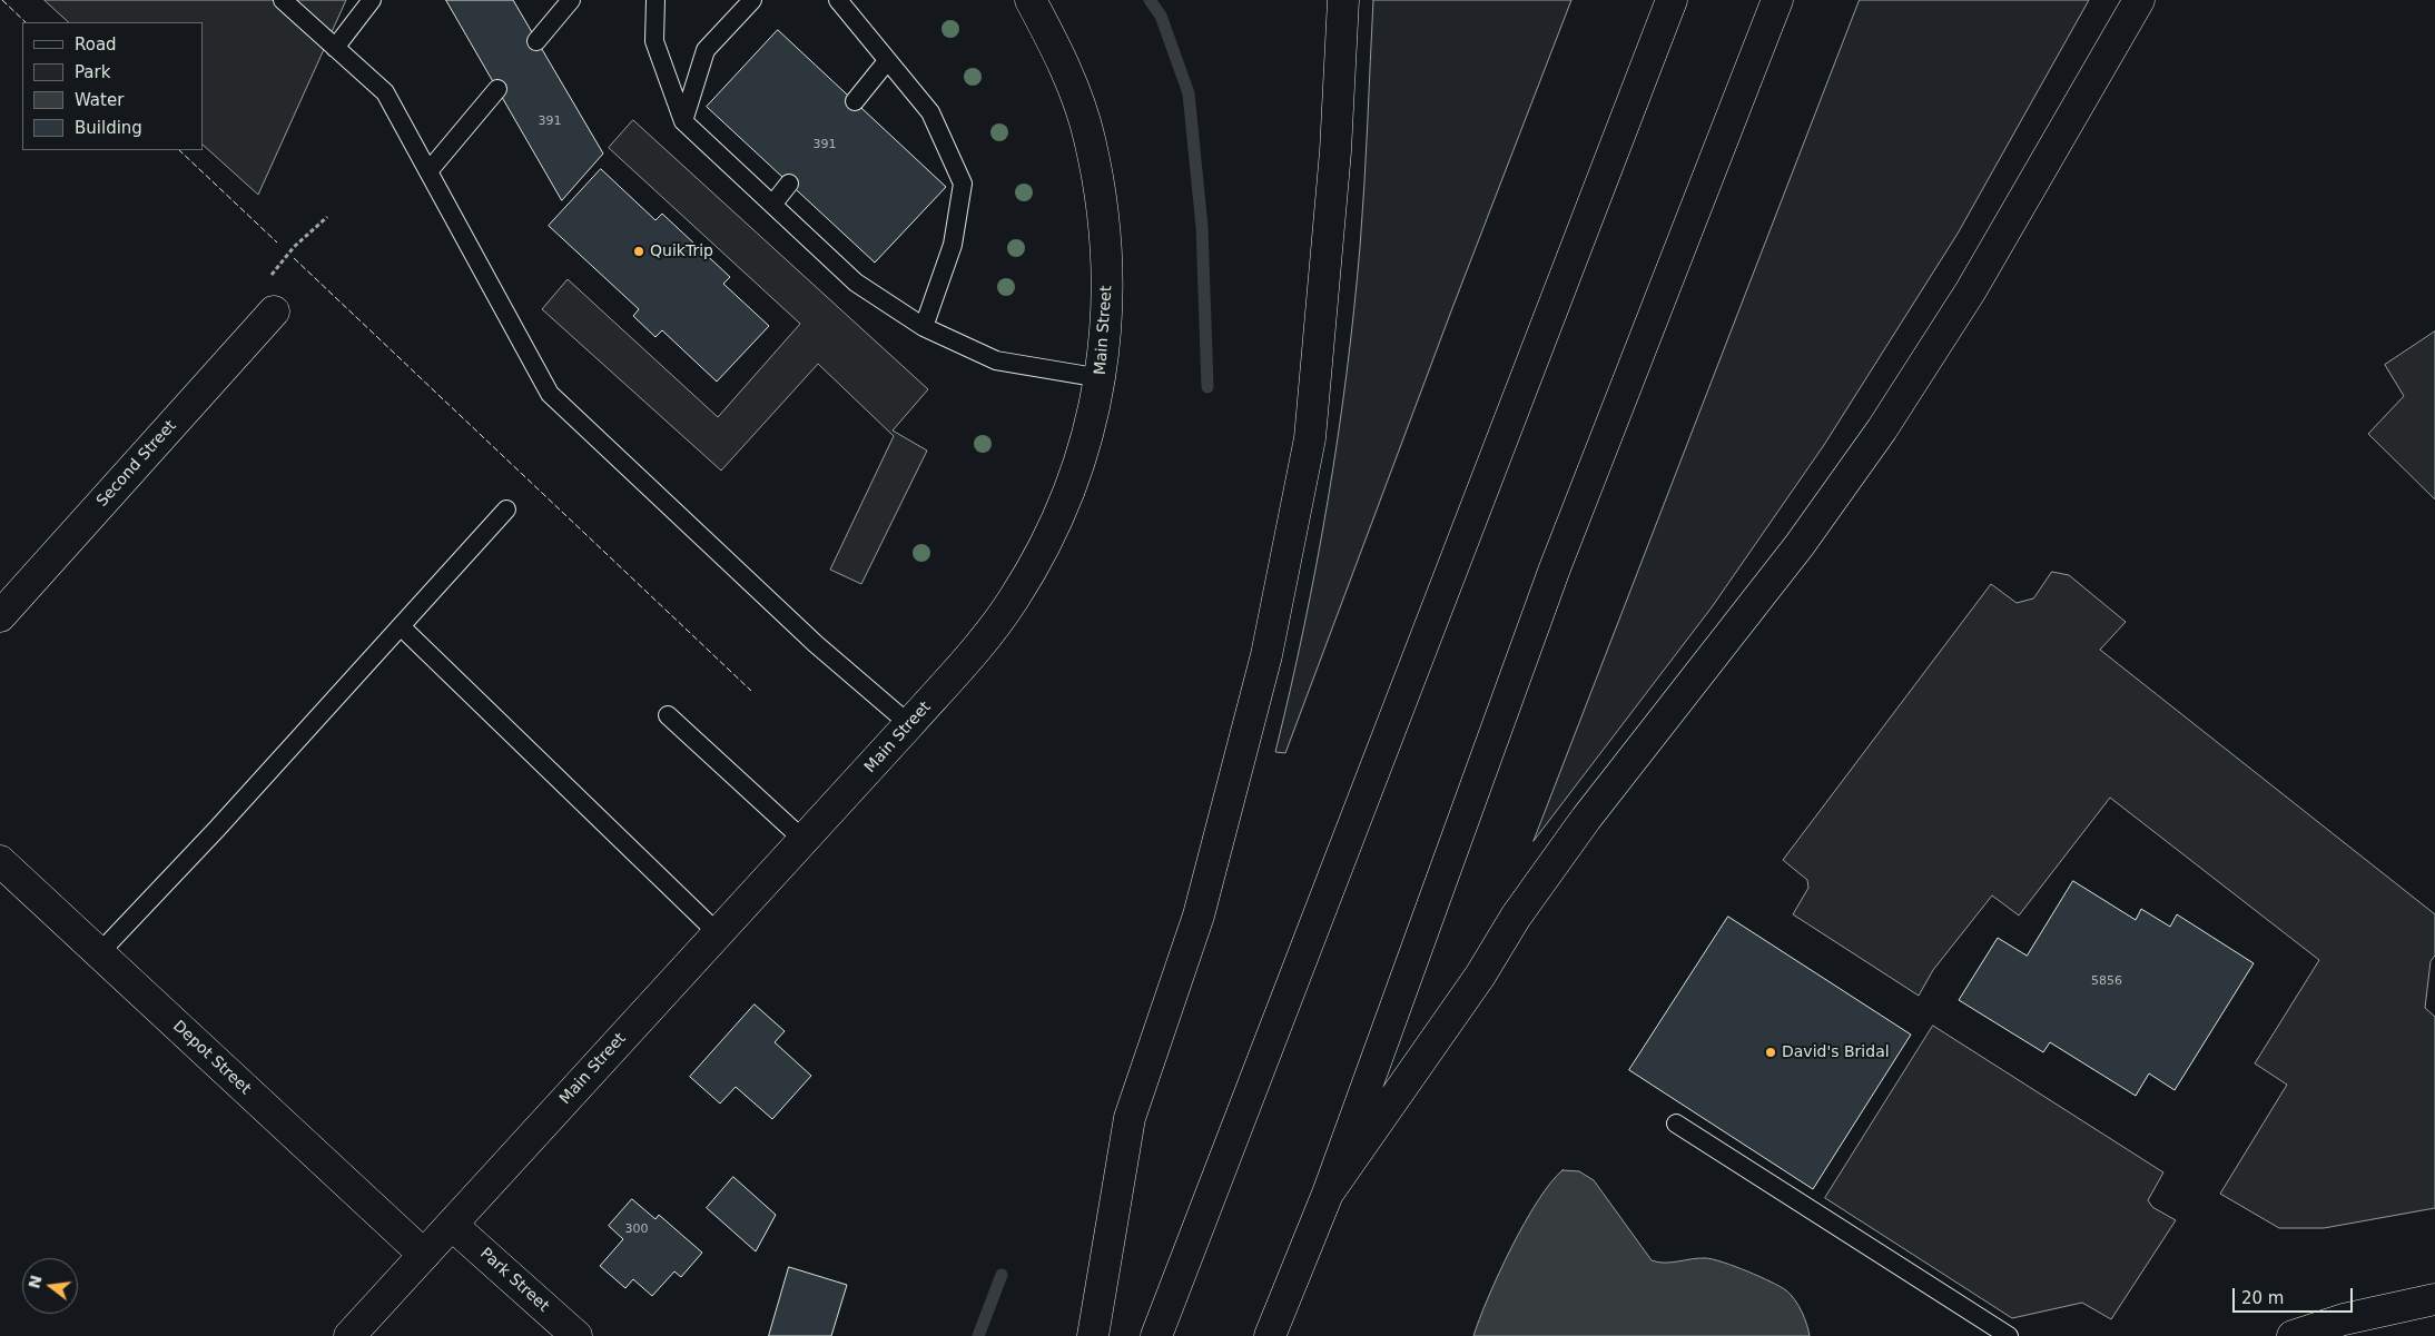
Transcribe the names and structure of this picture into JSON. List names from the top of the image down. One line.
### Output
{"streets":{"main road":["Main Street","Second Street","Depot Street","Park Street"]},"crossings":[["Main Street","Depot Street"],["Main Street","Park Street"]],"places":["QuikTrip","David's Bridal"],"house_numbers":["391","391","5856","300"],"legend":["Road","Park","Water","Building"],"scale_bar":"20 m","north":"left"}
